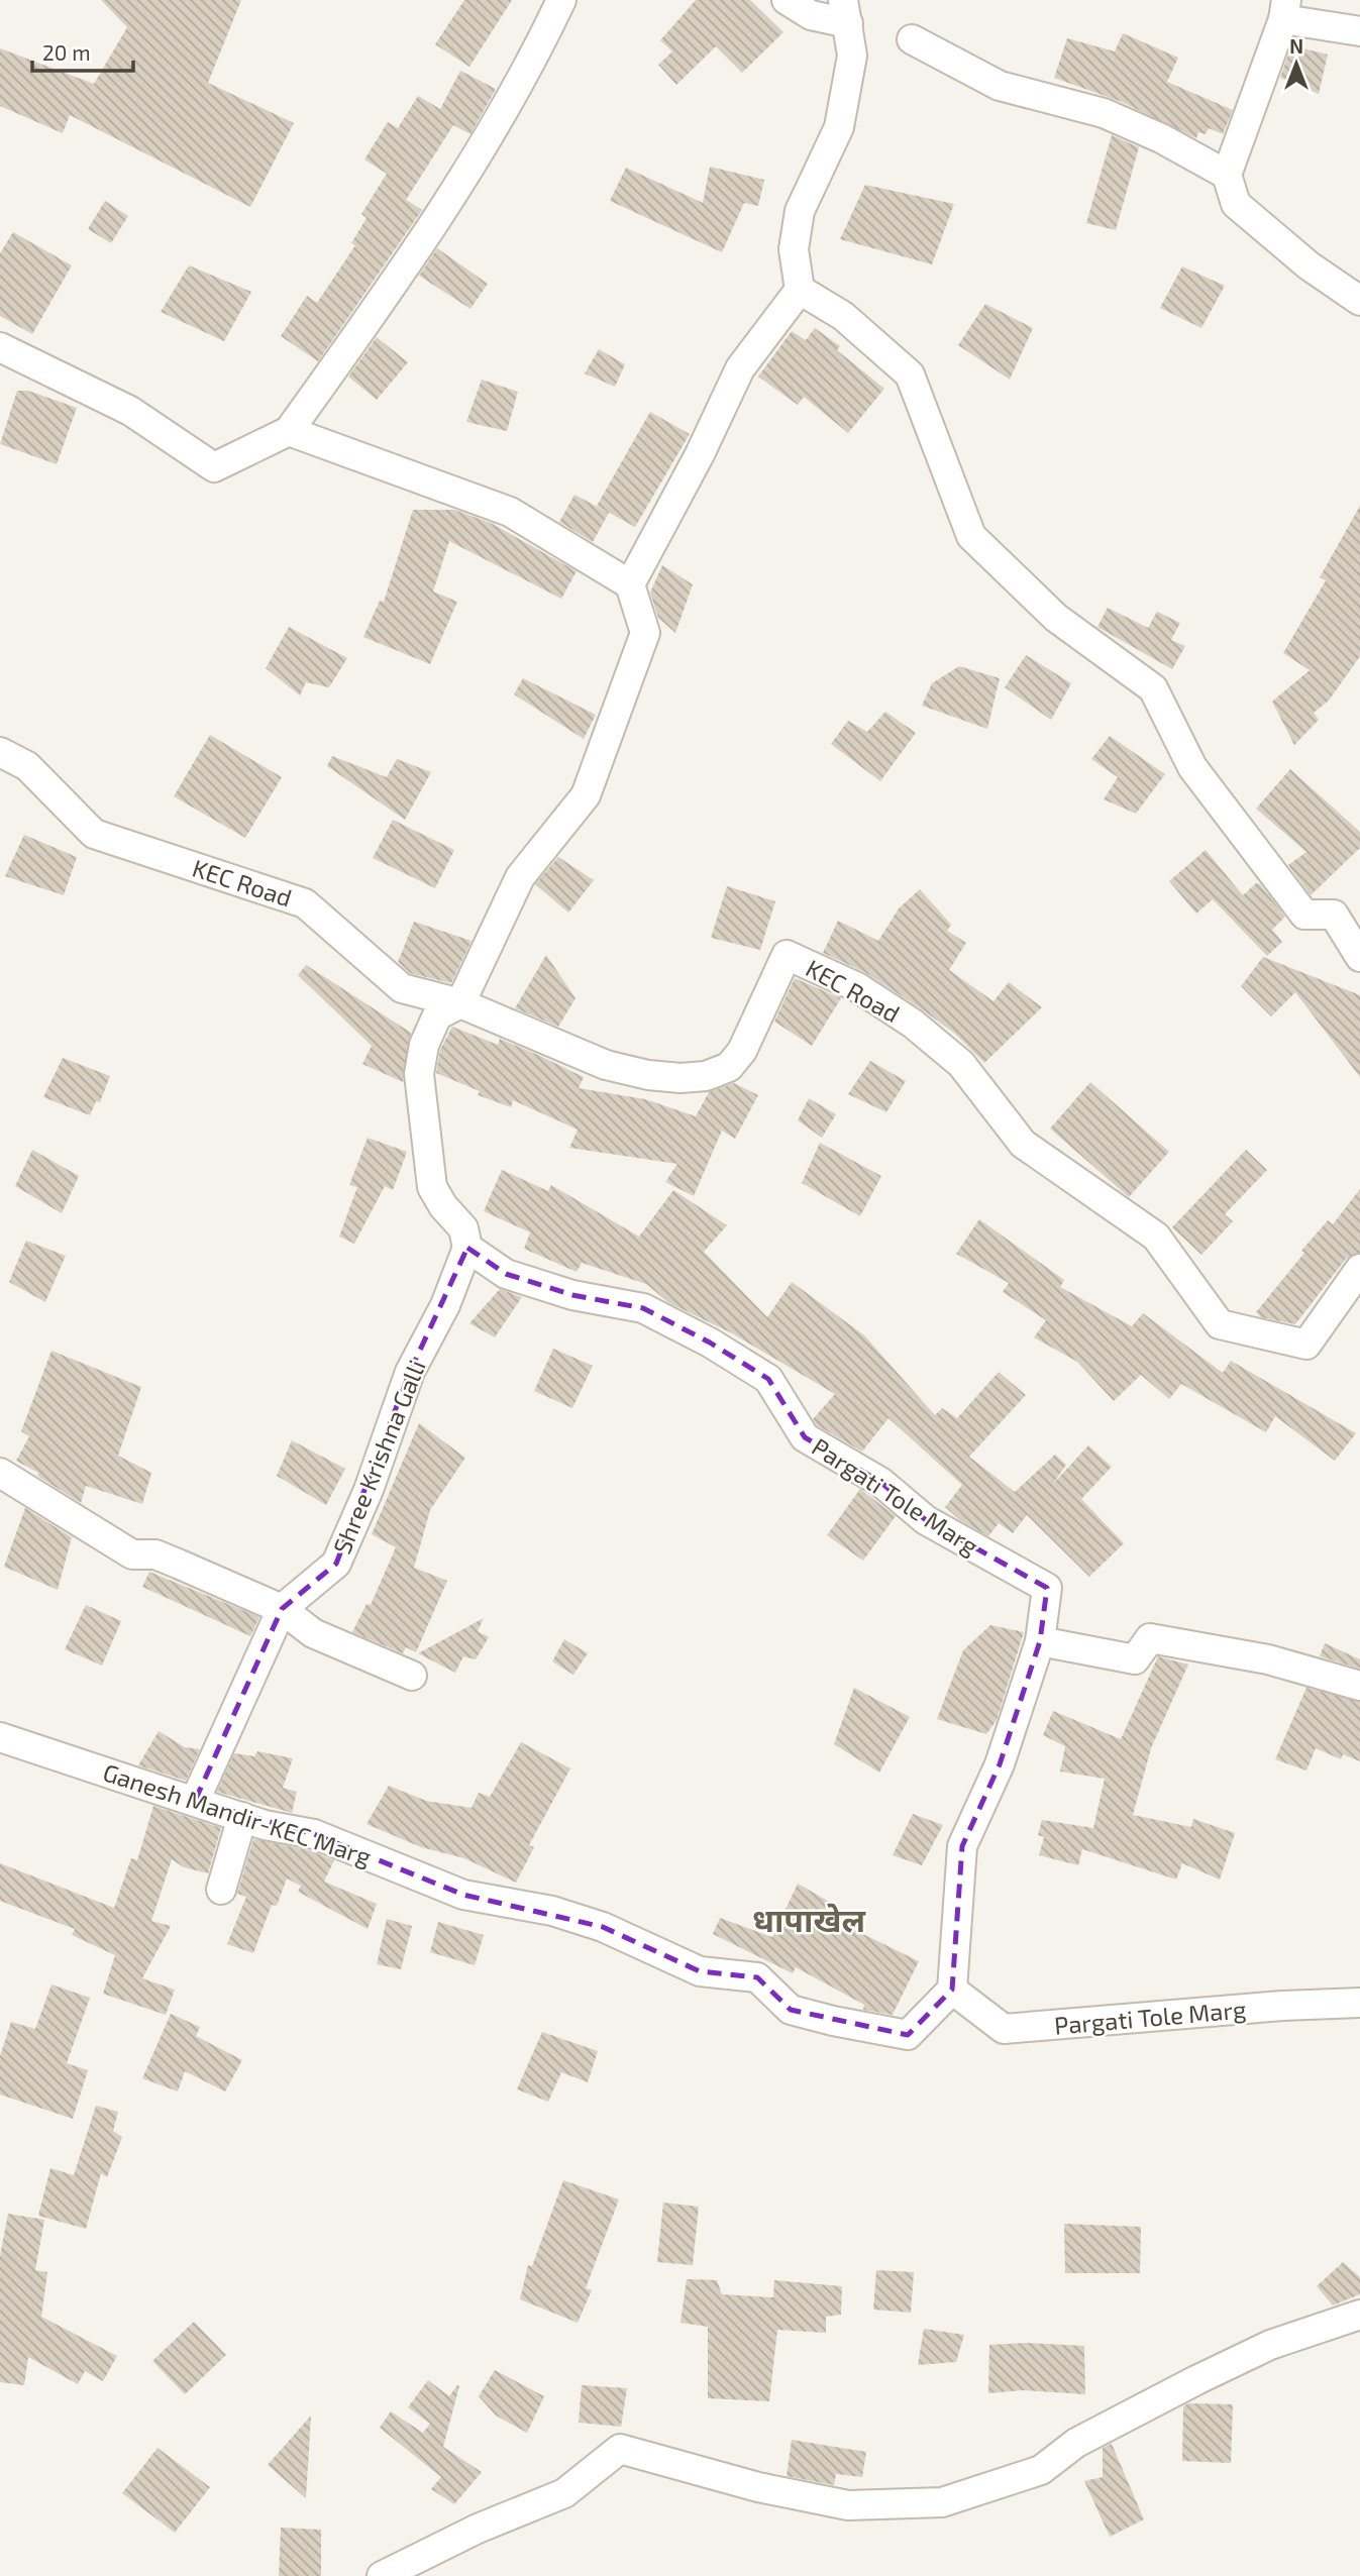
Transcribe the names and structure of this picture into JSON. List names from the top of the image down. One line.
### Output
{"streets":{"street":["KEC Road","Shree Krishna Galli","Pargati Tole Marg","Ganesh Mandir-KEC Marg"]},"crossings":[["KEC Road","Pargati Tole Marg"],["Shree Krishna Galli","Pargati Tole Marg"],["Shree Krishna Galli","Ganesh Mandir-KEC Marg"],["Pargati Tole Marg","Ganesh Mandir-KEC Marg"]],"districts":["धापाखेल"],"scale_bar":"20 m","north":"top"}
